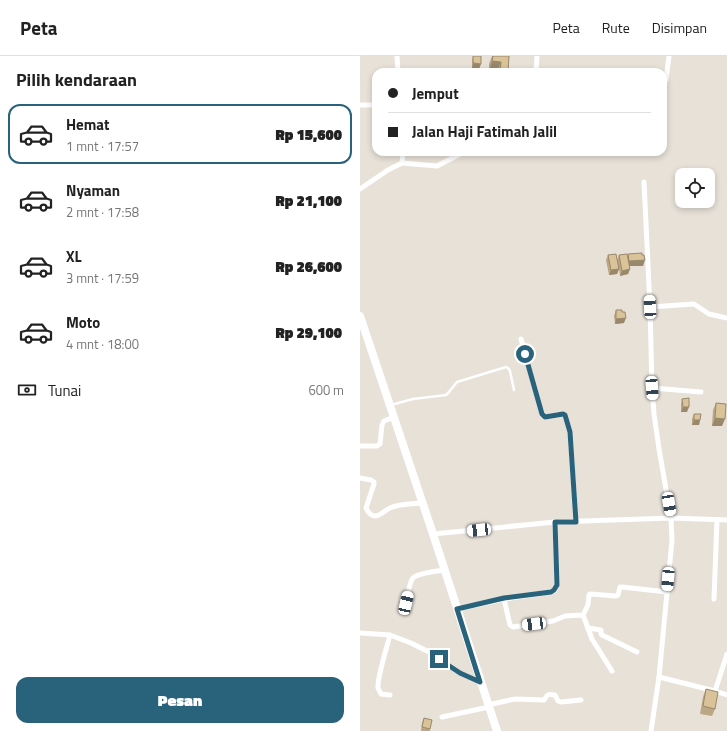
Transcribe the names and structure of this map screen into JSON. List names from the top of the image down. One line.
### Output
{"page":{"header":"Peta","nav":["Peta","Rute","Disimpan"],"heading":"Pilih kendaraan","banner":["Jemput","Jalan Haji Fatimah Jalil"],"list":[{"name":"Hemat","note":"1 mnt · 17:57","value":"Rp 15,600"},{"name":"Nyaman","note":"2 mnt · 17:58","value":"Rp 21,100"},{"name":"XL","note":"3 mnt · 17:59","value":"Rp 26,600"},{"name":"Moto","note":"4 mnt · 18:00","value":"Rp 29,100"}],"pay":["Tunai","600 m"],"buttons":"Pesan"}}
